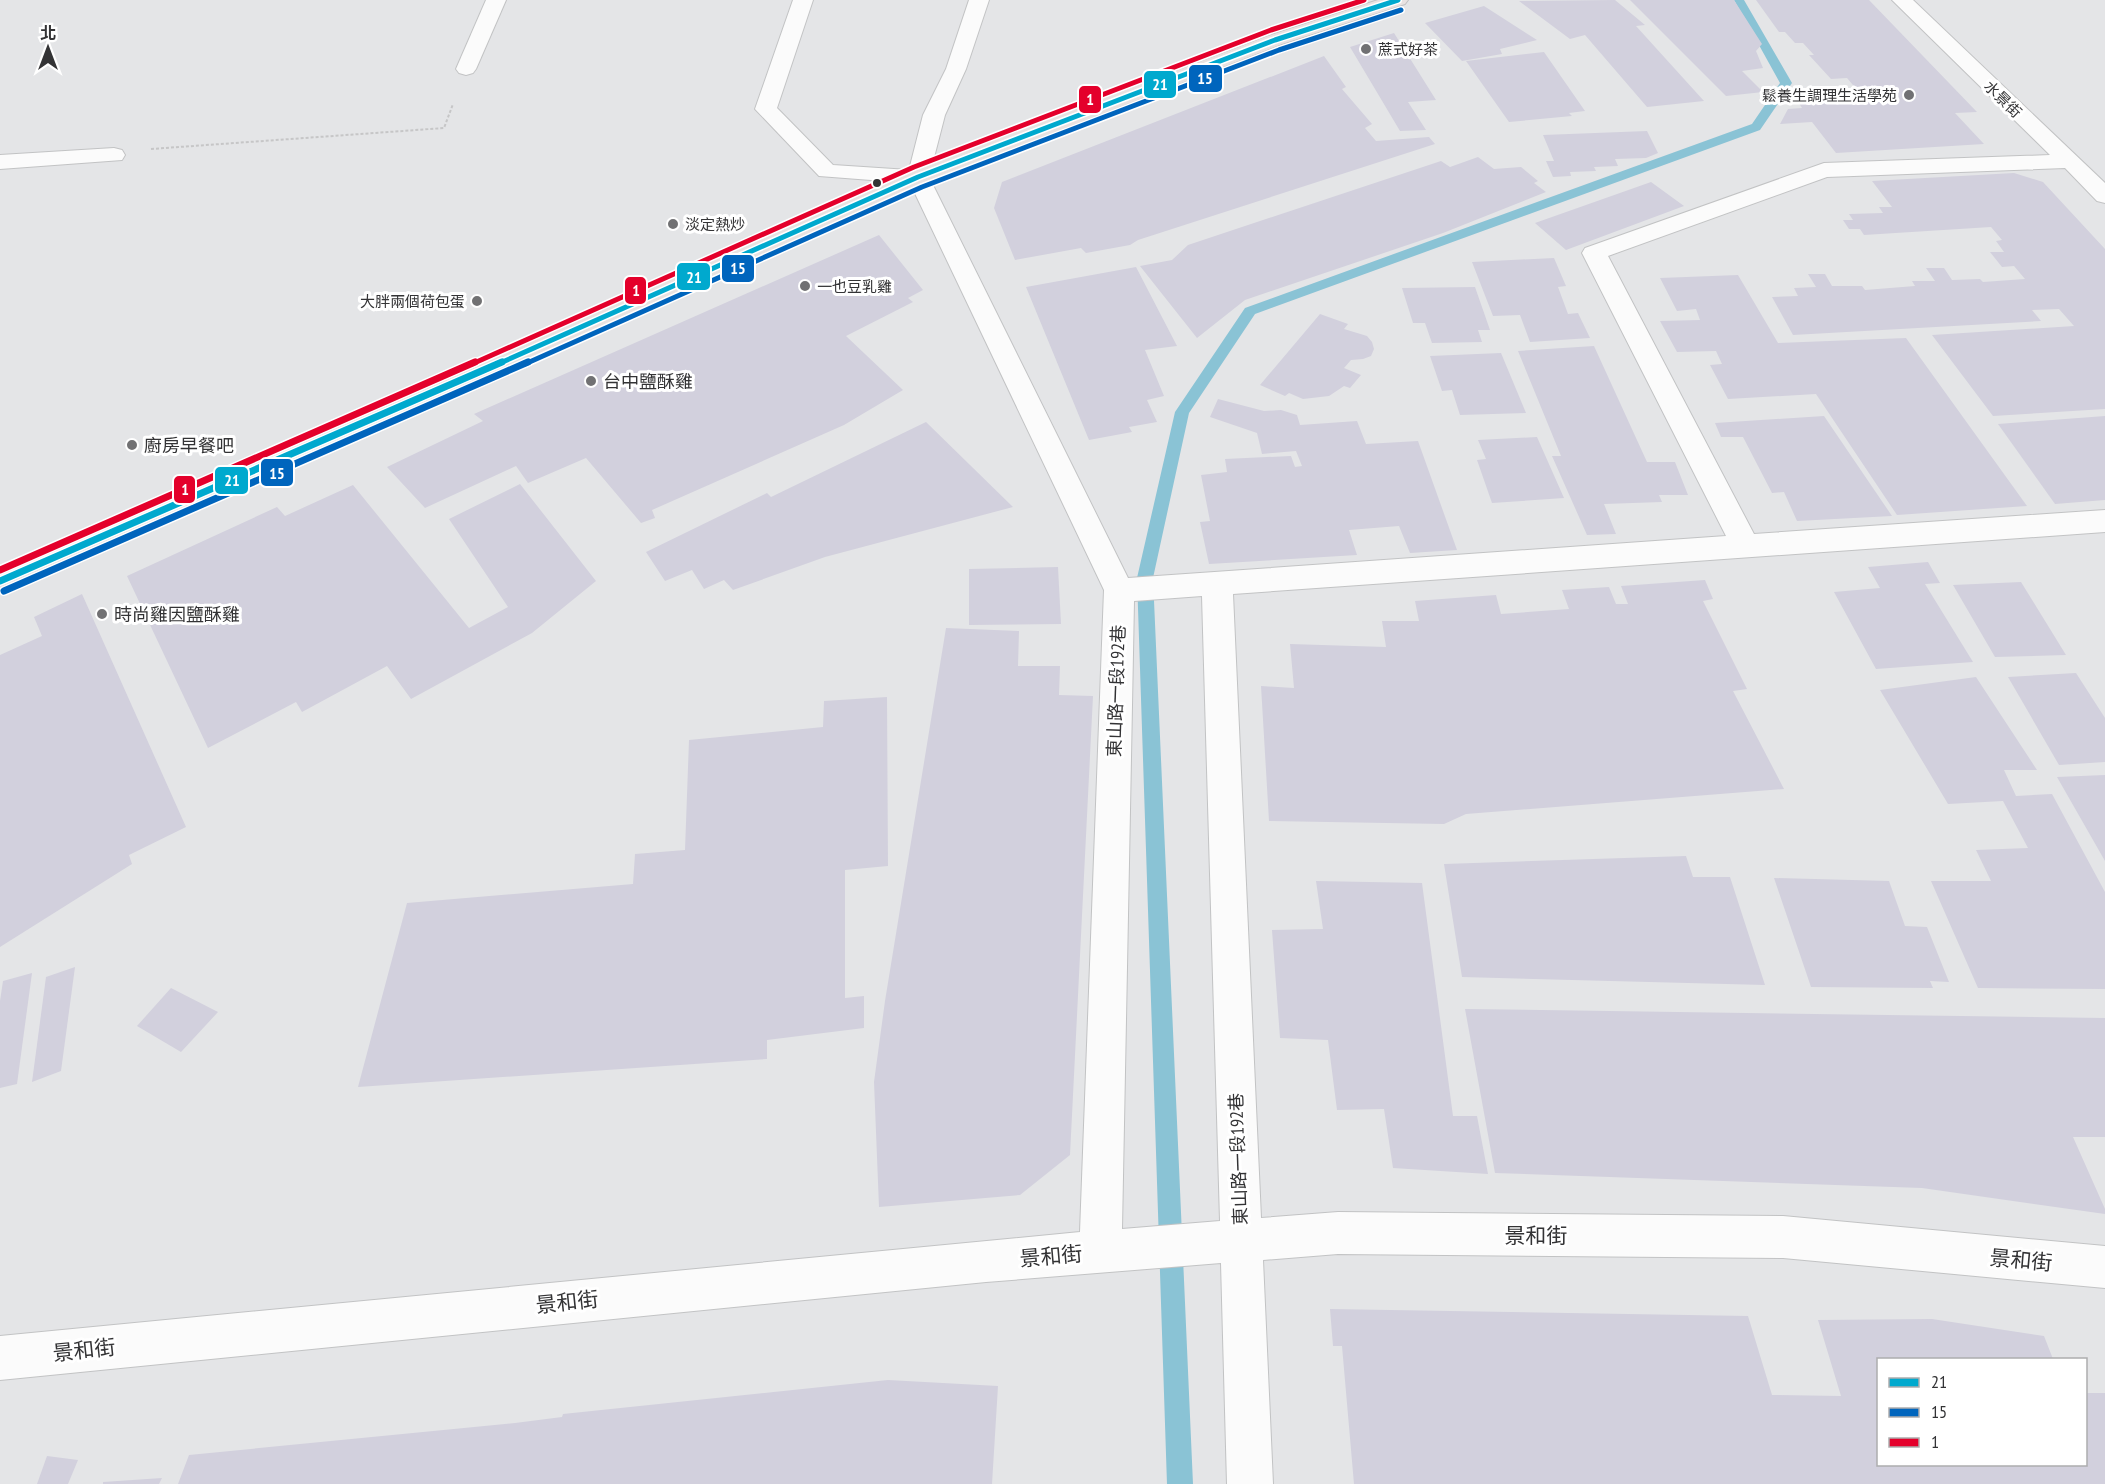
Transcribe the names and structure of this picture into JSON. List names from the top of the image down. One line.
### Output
{"streets":{"street":["水景街","東山路一段192巷","景和街"]},"crossings":[["東山路一段192巷","景和街"]],"places":["蔗式好茶","鬆養生調理生活學苑","淡定熱炒","一也豆乳雞","大胖兩個荷包蛋","台中鹽酥雞","廚房早餐吧","時尚雞因鹽酥雞"],"lines":["transit line 21","transit line 1","transit line 15"],"legend":["21","15","1"],"north":"top"}
